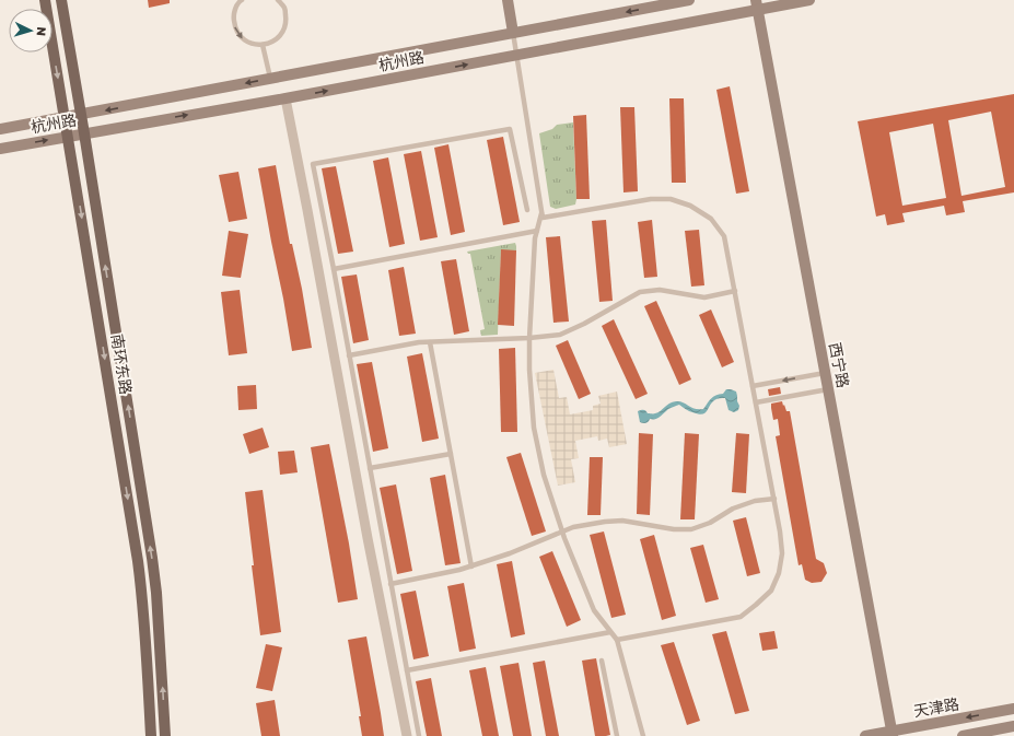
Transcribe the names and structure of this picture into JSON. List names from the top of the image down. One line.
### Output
{"streets":{"main road":["杭州路","南环东路","西宁路","天津路"]},"crossings":[["杭州路","南环东路"],["杭州路","西宁路"],["西宁路","天津路"]],"north":"right"}
